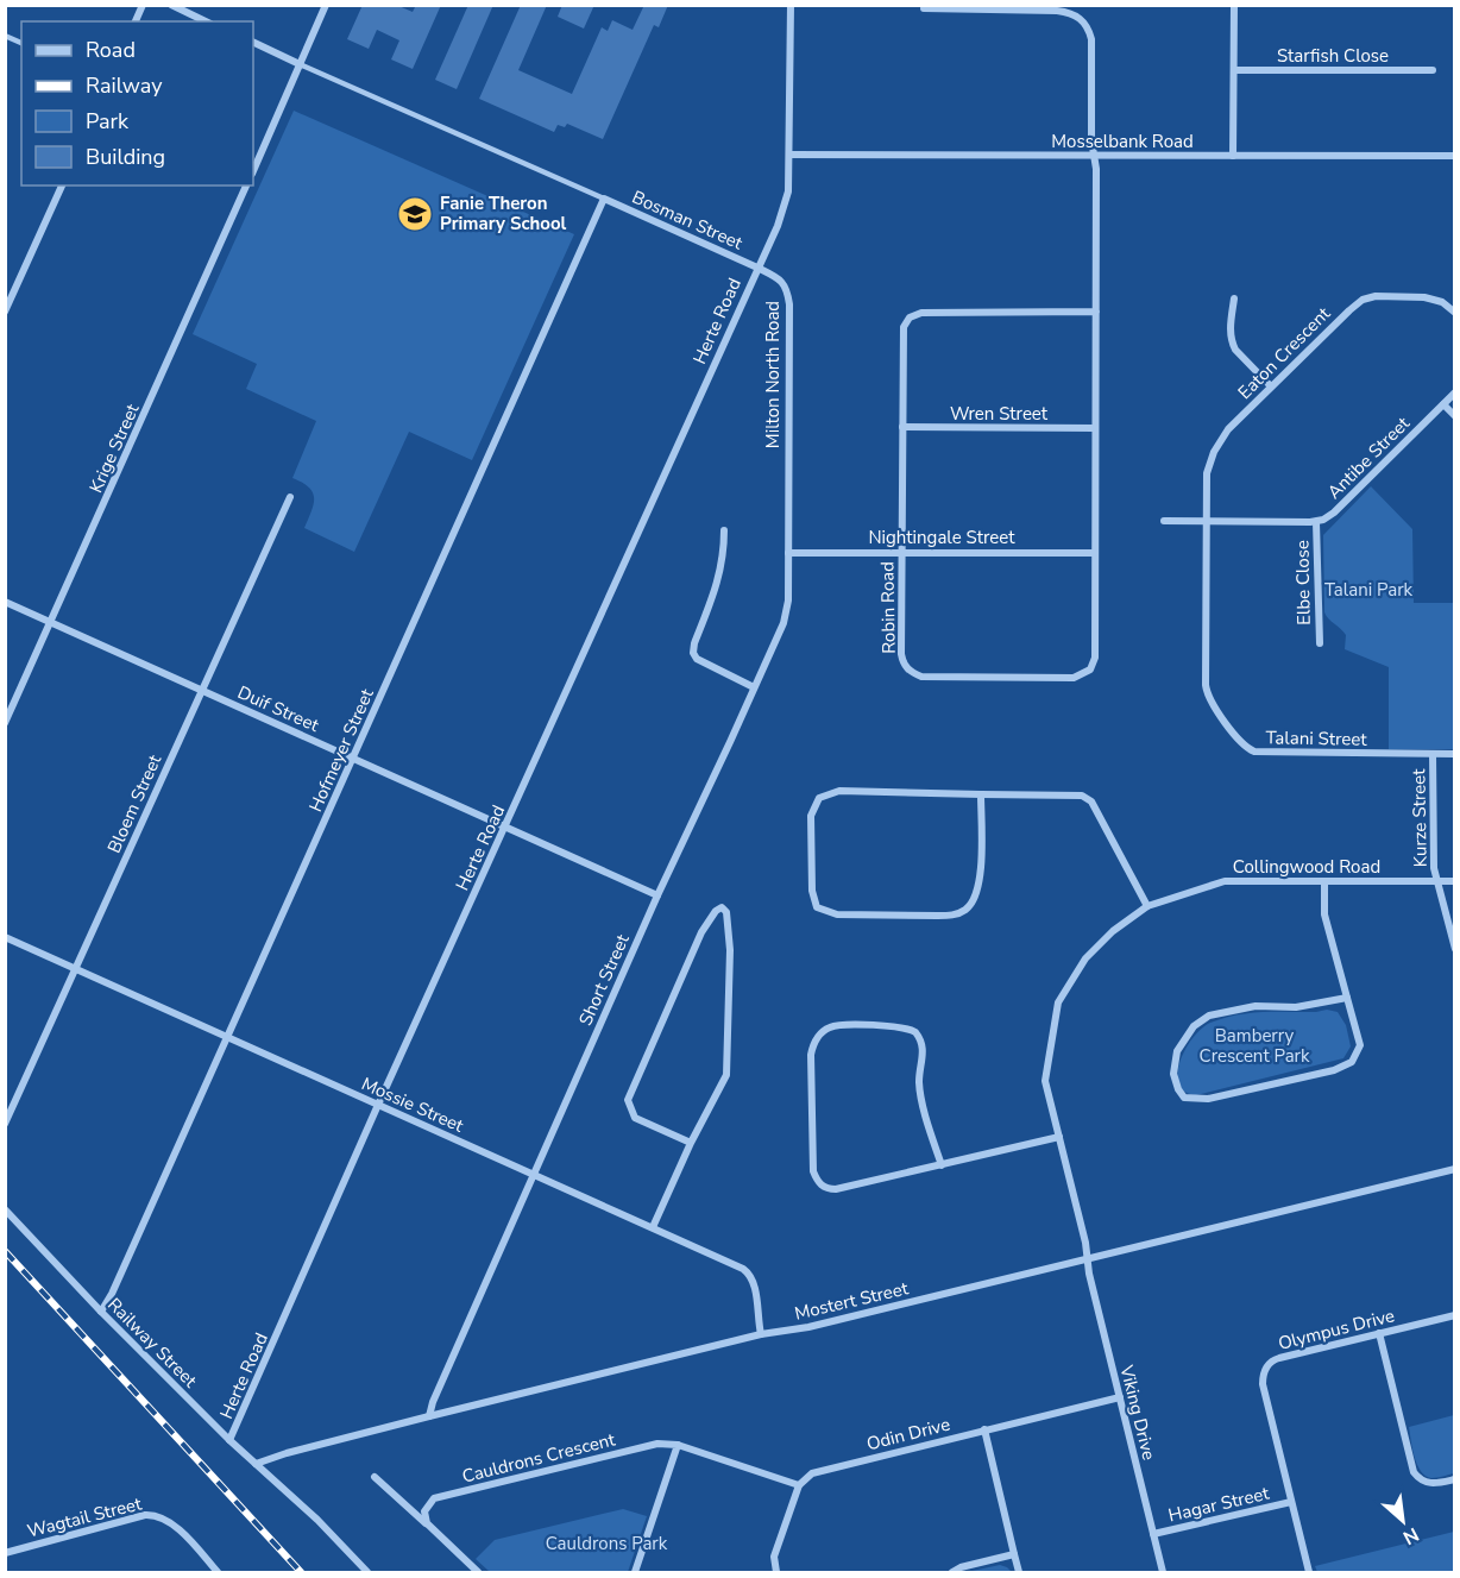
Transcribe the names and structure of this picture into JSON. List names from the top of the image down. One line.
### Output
{"streets":{"street":["Starfish Close","Mosselbank Road","Bosman Street","Herte Road","Eaton Crescent","Milton North Road","Wren Street","Krige Street","Antibe Street","Nightingale Street","Elbe Close","Robin Road","Duif Street","Talani Street","Hofmeyer Street","Bloem Street","Kurze Street","Collingwood Road","Short Street","Mossie Street","Mostert Street","Olympus Drive","Railway Street","Viking Drive","Odin Drive","Cauldrons Crescent","Hagar Street","Wagtail Street"]},"crossings":[["Mosselbank Road","Robin Road"],["Bosman Street","Herte Road"],["Bosman Street","Milton North Road"],["Bosman Street","Hofmeyer Street"],["Herte Road","Milton North Road"],["Herte Road","Duif Street"],["Herte Road","Mossie Street"],["Herte Road","Railway Street"],["Eaton Crescent","Talani Street"],["Milton North Road","Nightingale Street"],["Milton North Road","Short Street"],["Wren Street","Robin Road"],["Krige Street","Duif Street"],["Antibe Street","Elbe Close"],["Nightingale Street","Robin Road"],["Nightingale Street","Short Street"],["Duif Street","Hofmeyer Street"],["Duif Street","Bloem Street"],["Duif Street","Short Street"],["Talani Street","Kurze Street"],["Hofmeyer Street","Mossie Street"],["Hofmeyer Street","Railway Street"],["Bloem Street","Mossie Street"],["Kurze Street","Collingwood Road"],["Collingwood Road","Mostert Street"],["Collingwood Road","Viking Drive"],["Short Street","Mossie Street"],["Short Street","Mostert Street"],["Mossie Street","Mostert Street"],["Mostert Street","Railway Street"],["Mostert Street","Viking Drive"],["Olympus Drive","Hagar Street"],["Viking Drive","Odin Drive"],["Viking Drive","Hagar Street"],["Odin Drive","Cauldrons Crescent"]],"parks":["Talani Park","Bamberry Crescent Park","Cauldrons Park"],"places":{"school or university":["Fanie Theron Primary School"]},"legend":["Road","Railway","Park","Building"],"north":"bottom right"}
